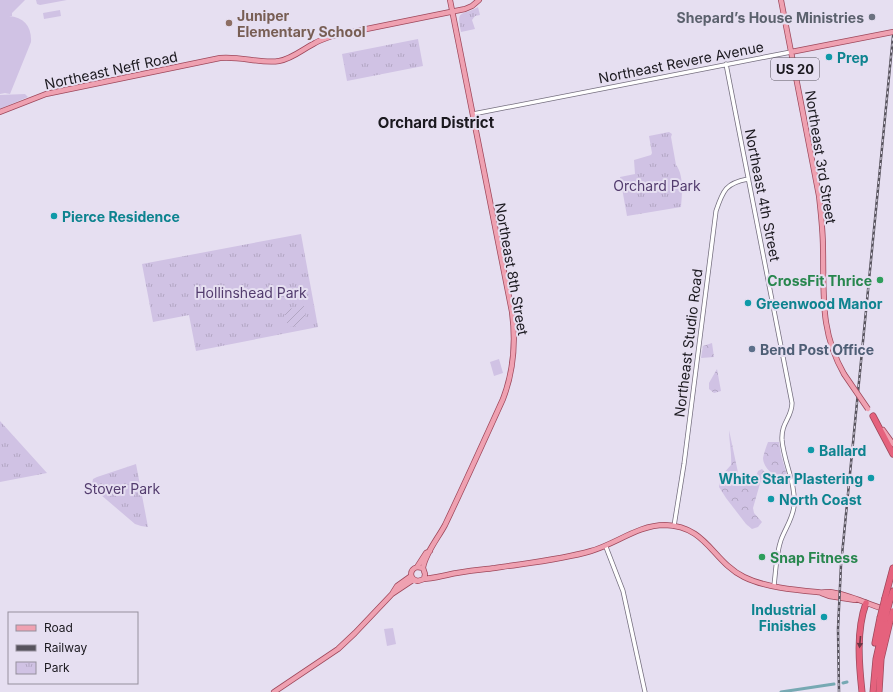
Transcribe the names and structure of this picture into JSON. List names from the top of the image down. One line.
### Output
{"streets":{"main road":["Northeast Revere Avenue","US 20","Northeast Neff Road","Northeast 3rd Street","Northeast 8th Street"],"street":["Northeast 4th Street","Northeast Studio Road"]},"crossings":[["Northeast Revere Avenue","Northeast 3rd Street"],["Northeast Revere Avenue","Northeast 4th Street"],["Northeast Revere Avenue","Northeast 8th Street"],["Northeast Neff Road","Northeast 8th Street"],["Northeast 4th Street","Northeast Studio Road"]],"districts":["Orchard District"],"parks":["Orchard Park","Hollinshead Park","Stover Park"],"places":["Shepard’s House Ministries","Juniper Elementary School","Prep","Pierce Residence","CrossFit Thrice","Greenwood Manor","Bend Post Office","Ballard","White Star Plastering","North Coast","Snap Fitness","Industrial Finishes"],"legend":["Road","Railway","Park"]}
